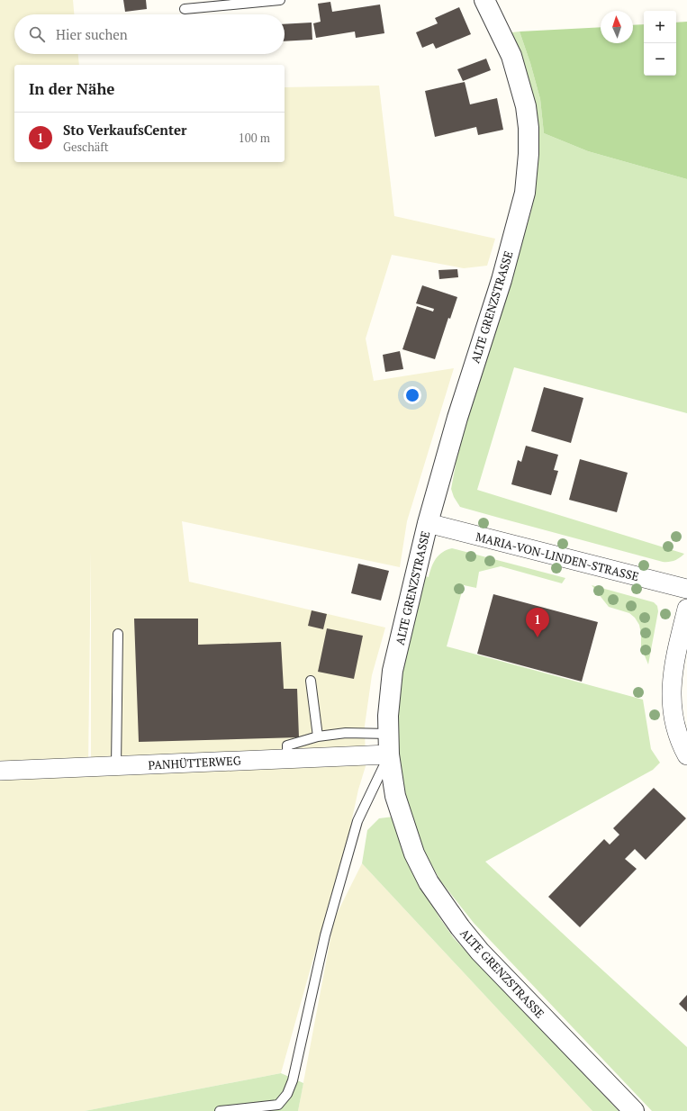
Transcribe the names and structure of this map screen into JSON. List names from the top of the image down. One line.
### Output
{"streets":{"street":["ALTE GRENZSTRASSE","MARIA-VON-LINDEN-STRASSE","PANHÜTTERWEG"]},"crossings":[["ALTE GRENZSTRASSE","MARIA-VON-LINDEN-STRASSE"],["ALTE GRENZSTRASSE","PANHÜTTERWEG"]],"north":"top","page":{"map_buttons":["+","−"],"search":"Hier suchen","heading":"In der Nähe","list":[{"mark":"1","name":"Sto VerkaufsCenter","note":"Geschäft","value":"100 m"}],"pins":"1"}}
